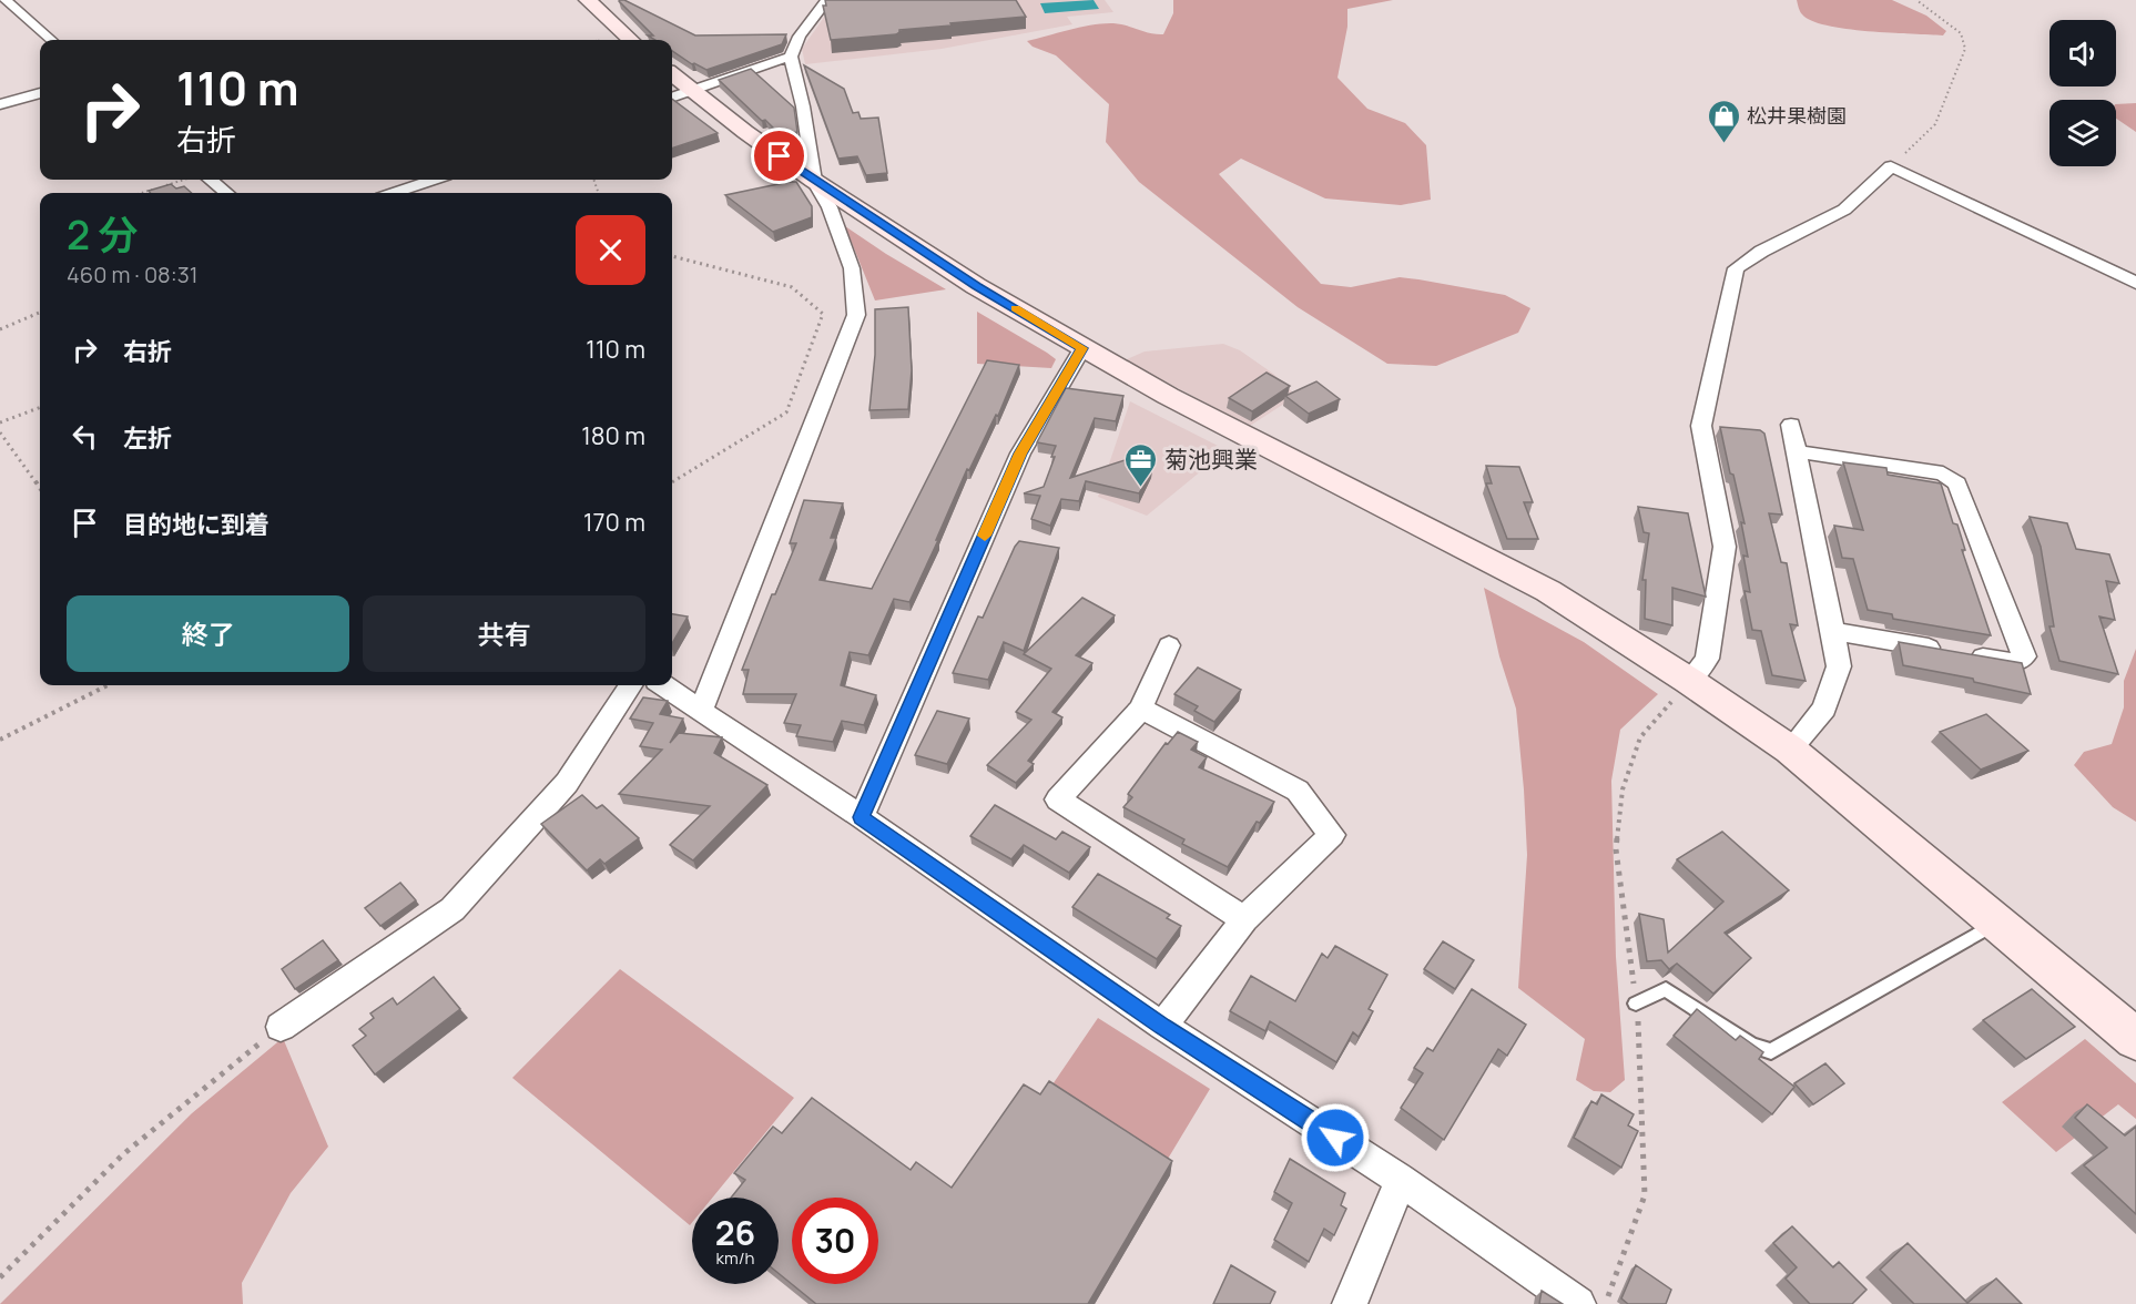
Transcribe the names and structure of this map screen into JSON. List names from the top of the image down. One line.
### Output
{"places":{"shop":["松井果樹園"],"office":["菊池興業"]},"page":{"turn":["110 m","右折"],"heading":["2 分","460 m · 08:31"],"list":[{"name":"右折","value":"110 m"},{"name":"左折","value":"180 m"},{"name":"目的地に到着","value":"170 m"}],"buttons":["終了","共有"],"speed":"26 km/h","limit":"30"}}
